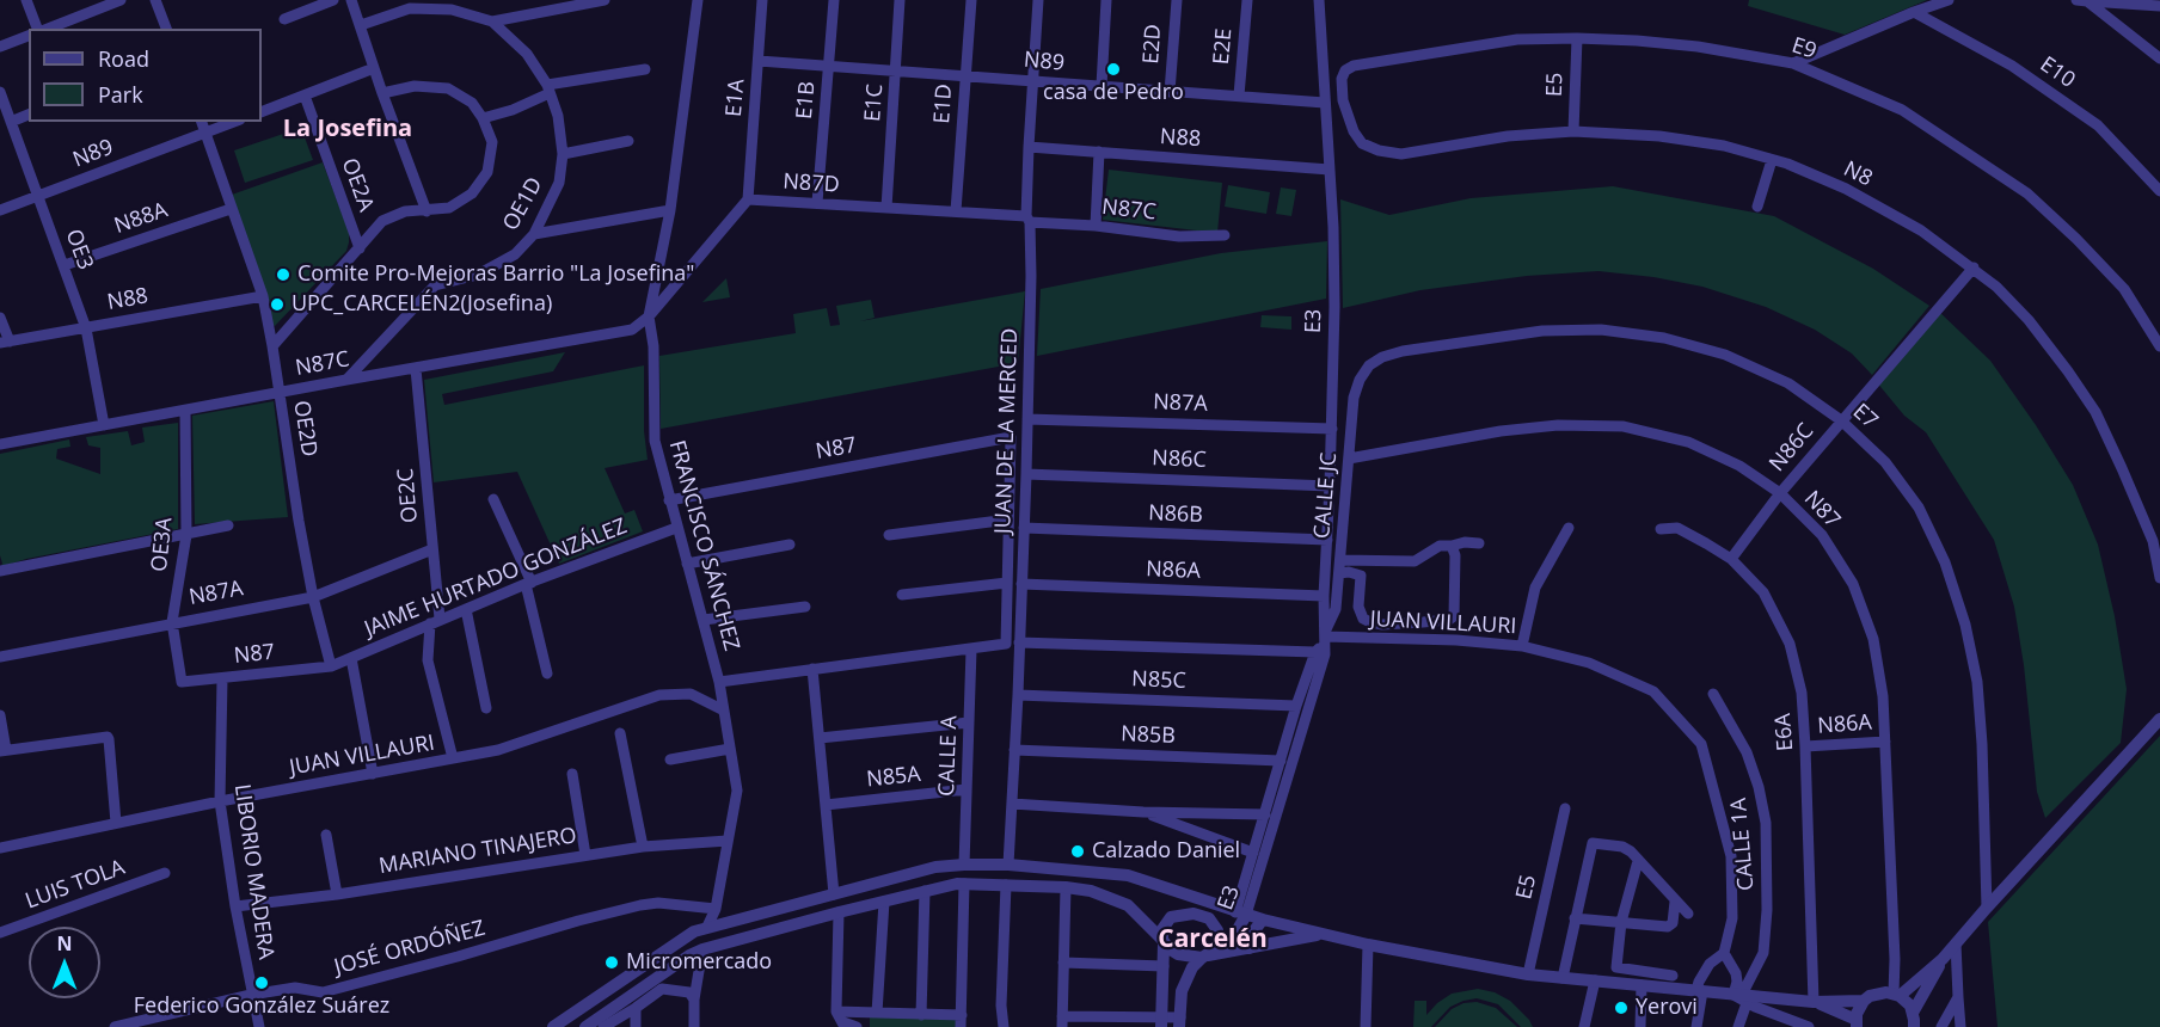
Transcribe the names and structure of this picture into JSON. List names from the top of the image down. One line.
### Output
{"streets":{"street":["E2D","E2E","E9","N89","E10","E5","E1A","E1B","E1C","E1D","N88","N8","N87D","OE2A","OE1D","N87C","N88A","OE3","E3","N87A","E7","OE2D","JUAN DE LA MERCED","N86C","N87","OE2C","CALLE JC","N86B","OE3A","FRANCISCO SÁNCHEZ","N86A","JAIME HURTADO GONZÁLEZ","JUAN VILLAURI","N85C","E6A","N85B","CALLE A","N85A","CALLE 1A","MARIANO TINAJERO","LIBORIO MADERA","LUIS TOLA","JOSÉ ORDÓÑEZ"]},"crossings":[["E2D","N89"],["E2E","N89"],["E9","E5"],["E9","N8"],["N89","E1A"],["N89","E1B"],["N89","E1C"],["N89","E1D"],["N89","OE3"],["N89","E3"],["N89","OE2D"],["N89","JUAN DE LA MERCED"],["E5","N8"],["E1A","N87D"],["E1B","N87D"],["E1C","N87D"],["E1D","N87D"],["N88","OE3"],["N88","E3"],["N88","OE2D"],["N88","JUAN DE LA MERCED"],["N8","N86C"],["N87D","N87C"],["N87D","JUAN DE LA MERCED"],["OE1D","N87C"],["N87C","OE3"],["N87C","OE2D"],["N87C","JUAN DE LA MERCED"],["N87C","OE2C"],["N87C","OE3A"],["N87C","FRANCISCO SÁNCHEZ"],["N88A","OE3"],["N88A","OE2D"],["E3","N87A"],["E3","N86C"],["E3","CALLE JC"],["E3","N86B"],["E3","N86A"],["E3","JUAN VILLAURI"],["E3","N85C"],["E3","N85B"],["N87A","OE2D"],["N87A","JUAN DE LA MERCED"],["N87A","OE2C"],["N87A","OE3A"],["E7","N86C"],["E7","CALLE JC"],["OE2D","N87"],["OE2D","JAIME HURTADO GONZÁLEZ"],["JUAN DE LA MERCED","N86C"],["JUAN DE LA MERCED","N86B"],["JUAN DE LA MERCED","N86A"],["JUAN DE LA MERCED","JUAN VILLAURI"],["JUAN DE LA MERCED","N85C"],["JUAN DE LA MERCED","N85B"],["N86C","N87"],["N86C","E6A"],["N87","CALLE JC"],["N87","OE3A"],["N87","FRANCISCO SÁNCHEZ"],["N87","N86A"],["N87","JAIME HURTADO GONZÁLEZ"],["N87","LIBORIO MADERA"],["OE2C","JAIME HURTADO GONZÁLEZ"],["OE2C","JUAN VILLAURI"],["CALLE JC","JUAN VILLAURI"],["FRANCISCO SÁNCHEZ","JAIME HURTADO GONZÁLEZ"],["FRANCISCO SÁNCHEZ","JUAN VILLAURI"],["FRANCISCO SÁNCHEZ","MARIANO TINAJERO"],["FRANCISCO SÁNCHEZ","JOSÉ ORDÓÑEZ"],["N86A","E6A"],["JUAN VILLAURI","LIBORIO MADERA"],["CALLE A","N85A"],["MARIANO TINAJERO","LIBORIO MADERA"],["LIBORIO MADERA","JOSÉ ORDÓÑEZ"]],"districts":["La Josefina","Carcelén"],"places":["casa de Pedro","Comite Pro-Mejoras Barrio \"La Josefina\"","UPC_CARCELÉN2(Josefina)","Calzado Daniel","Micromercado","Federico González Suárez","Yerovi"],"legend":["Road","Park"],"north":"top"}
